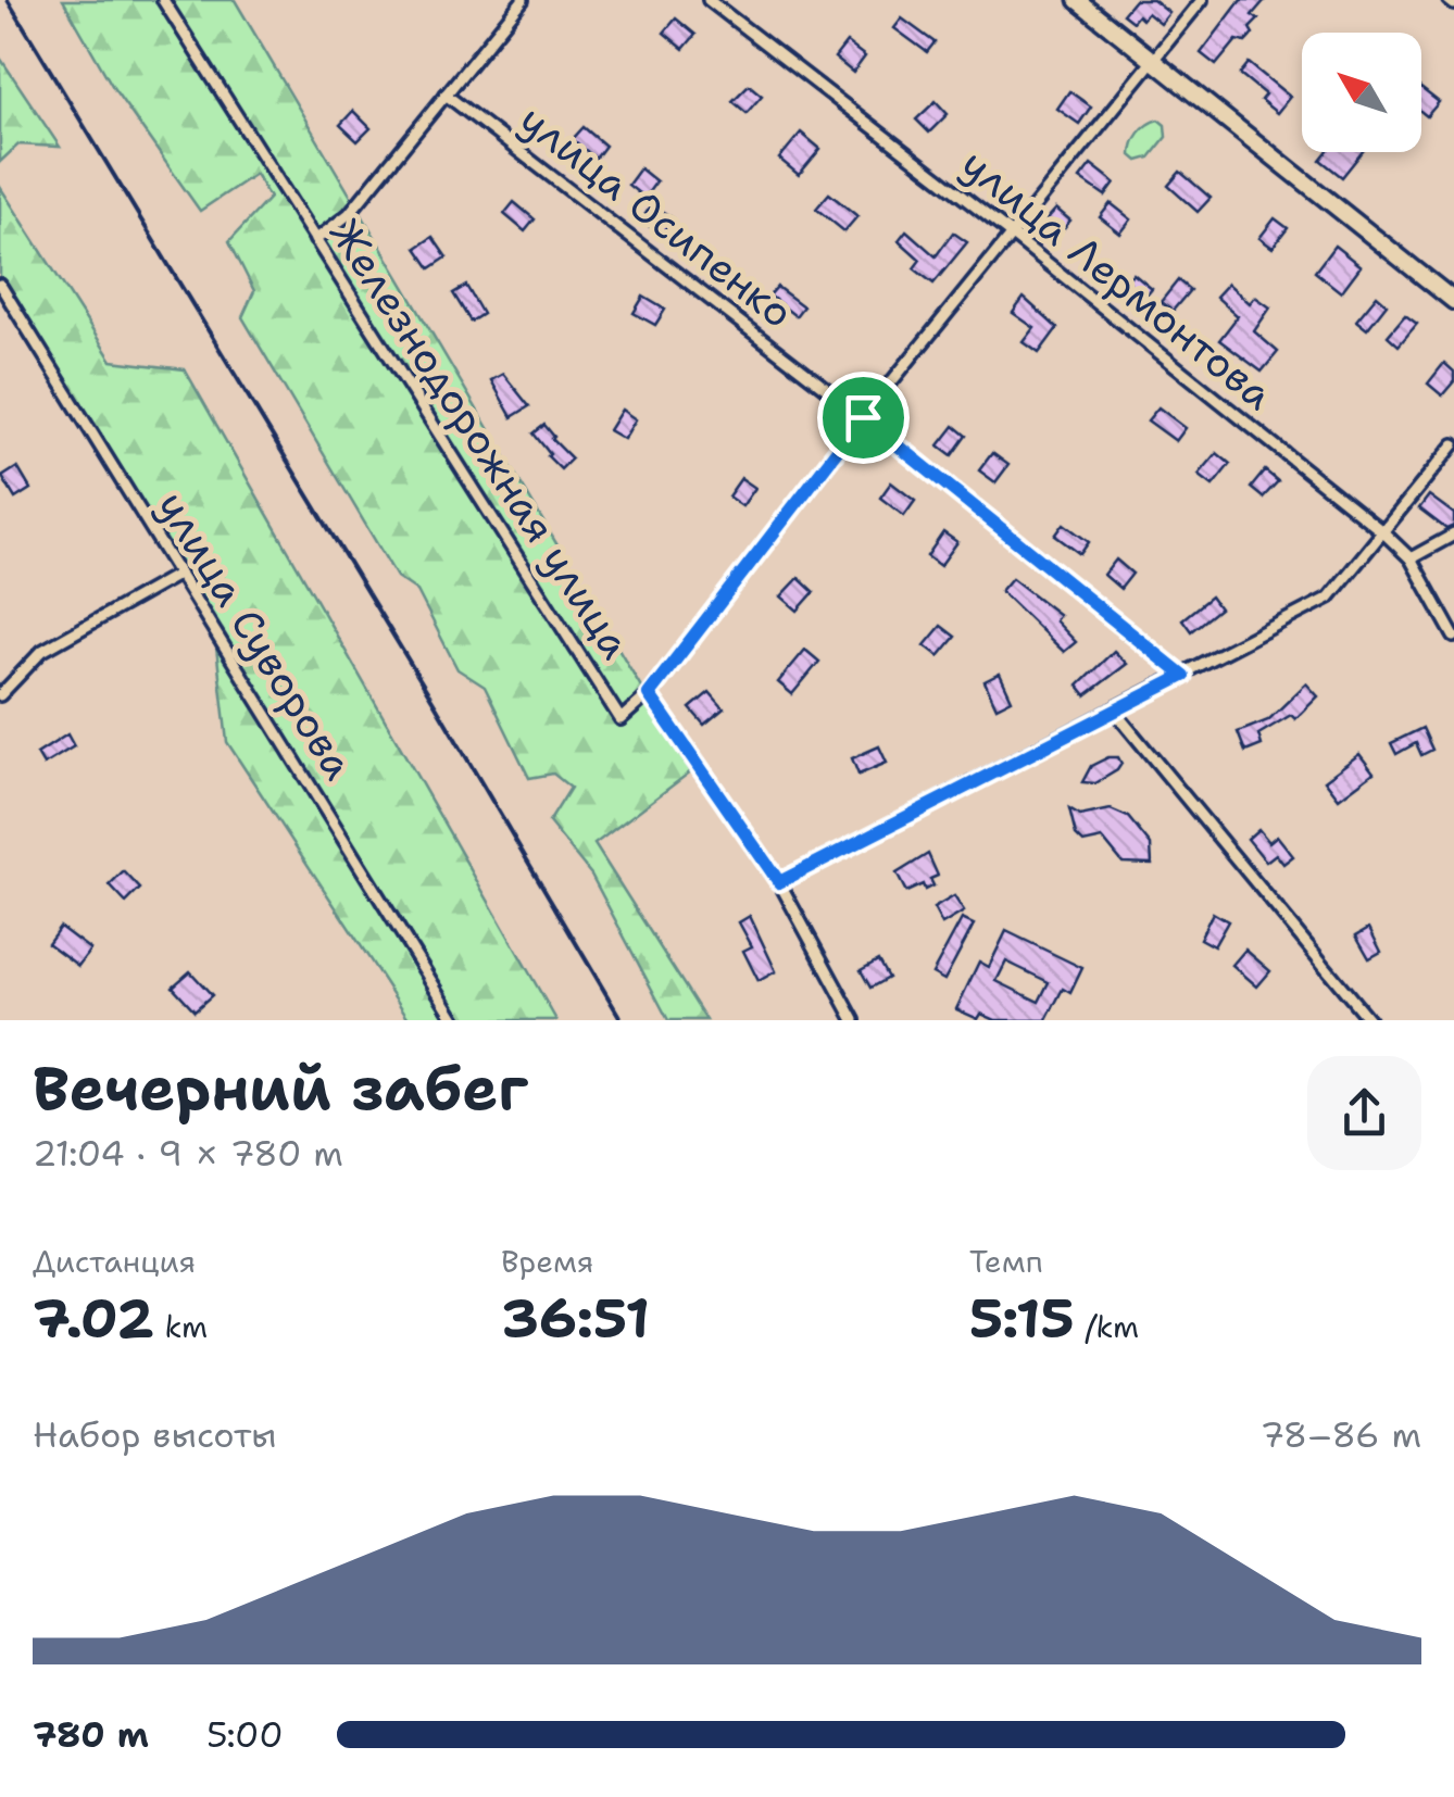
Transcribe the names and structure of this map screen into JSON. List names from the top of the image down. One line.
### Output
{"streets":{"street":["улица Осипенко","улица Лермонтова","Железнодорожная улица","улица Суворова"]},"north":"top left","page":{"heading":["Вечерний забег","21:04 · 9 × 780 m"],"stats":[["Дистанция","7.02 km"],["Время","36:51"],["Темп","5:15 /km"]],"chart":["Набор высоты","78–86 m"],"list":[{"name":"780 m","note":"5:00"}]}}
